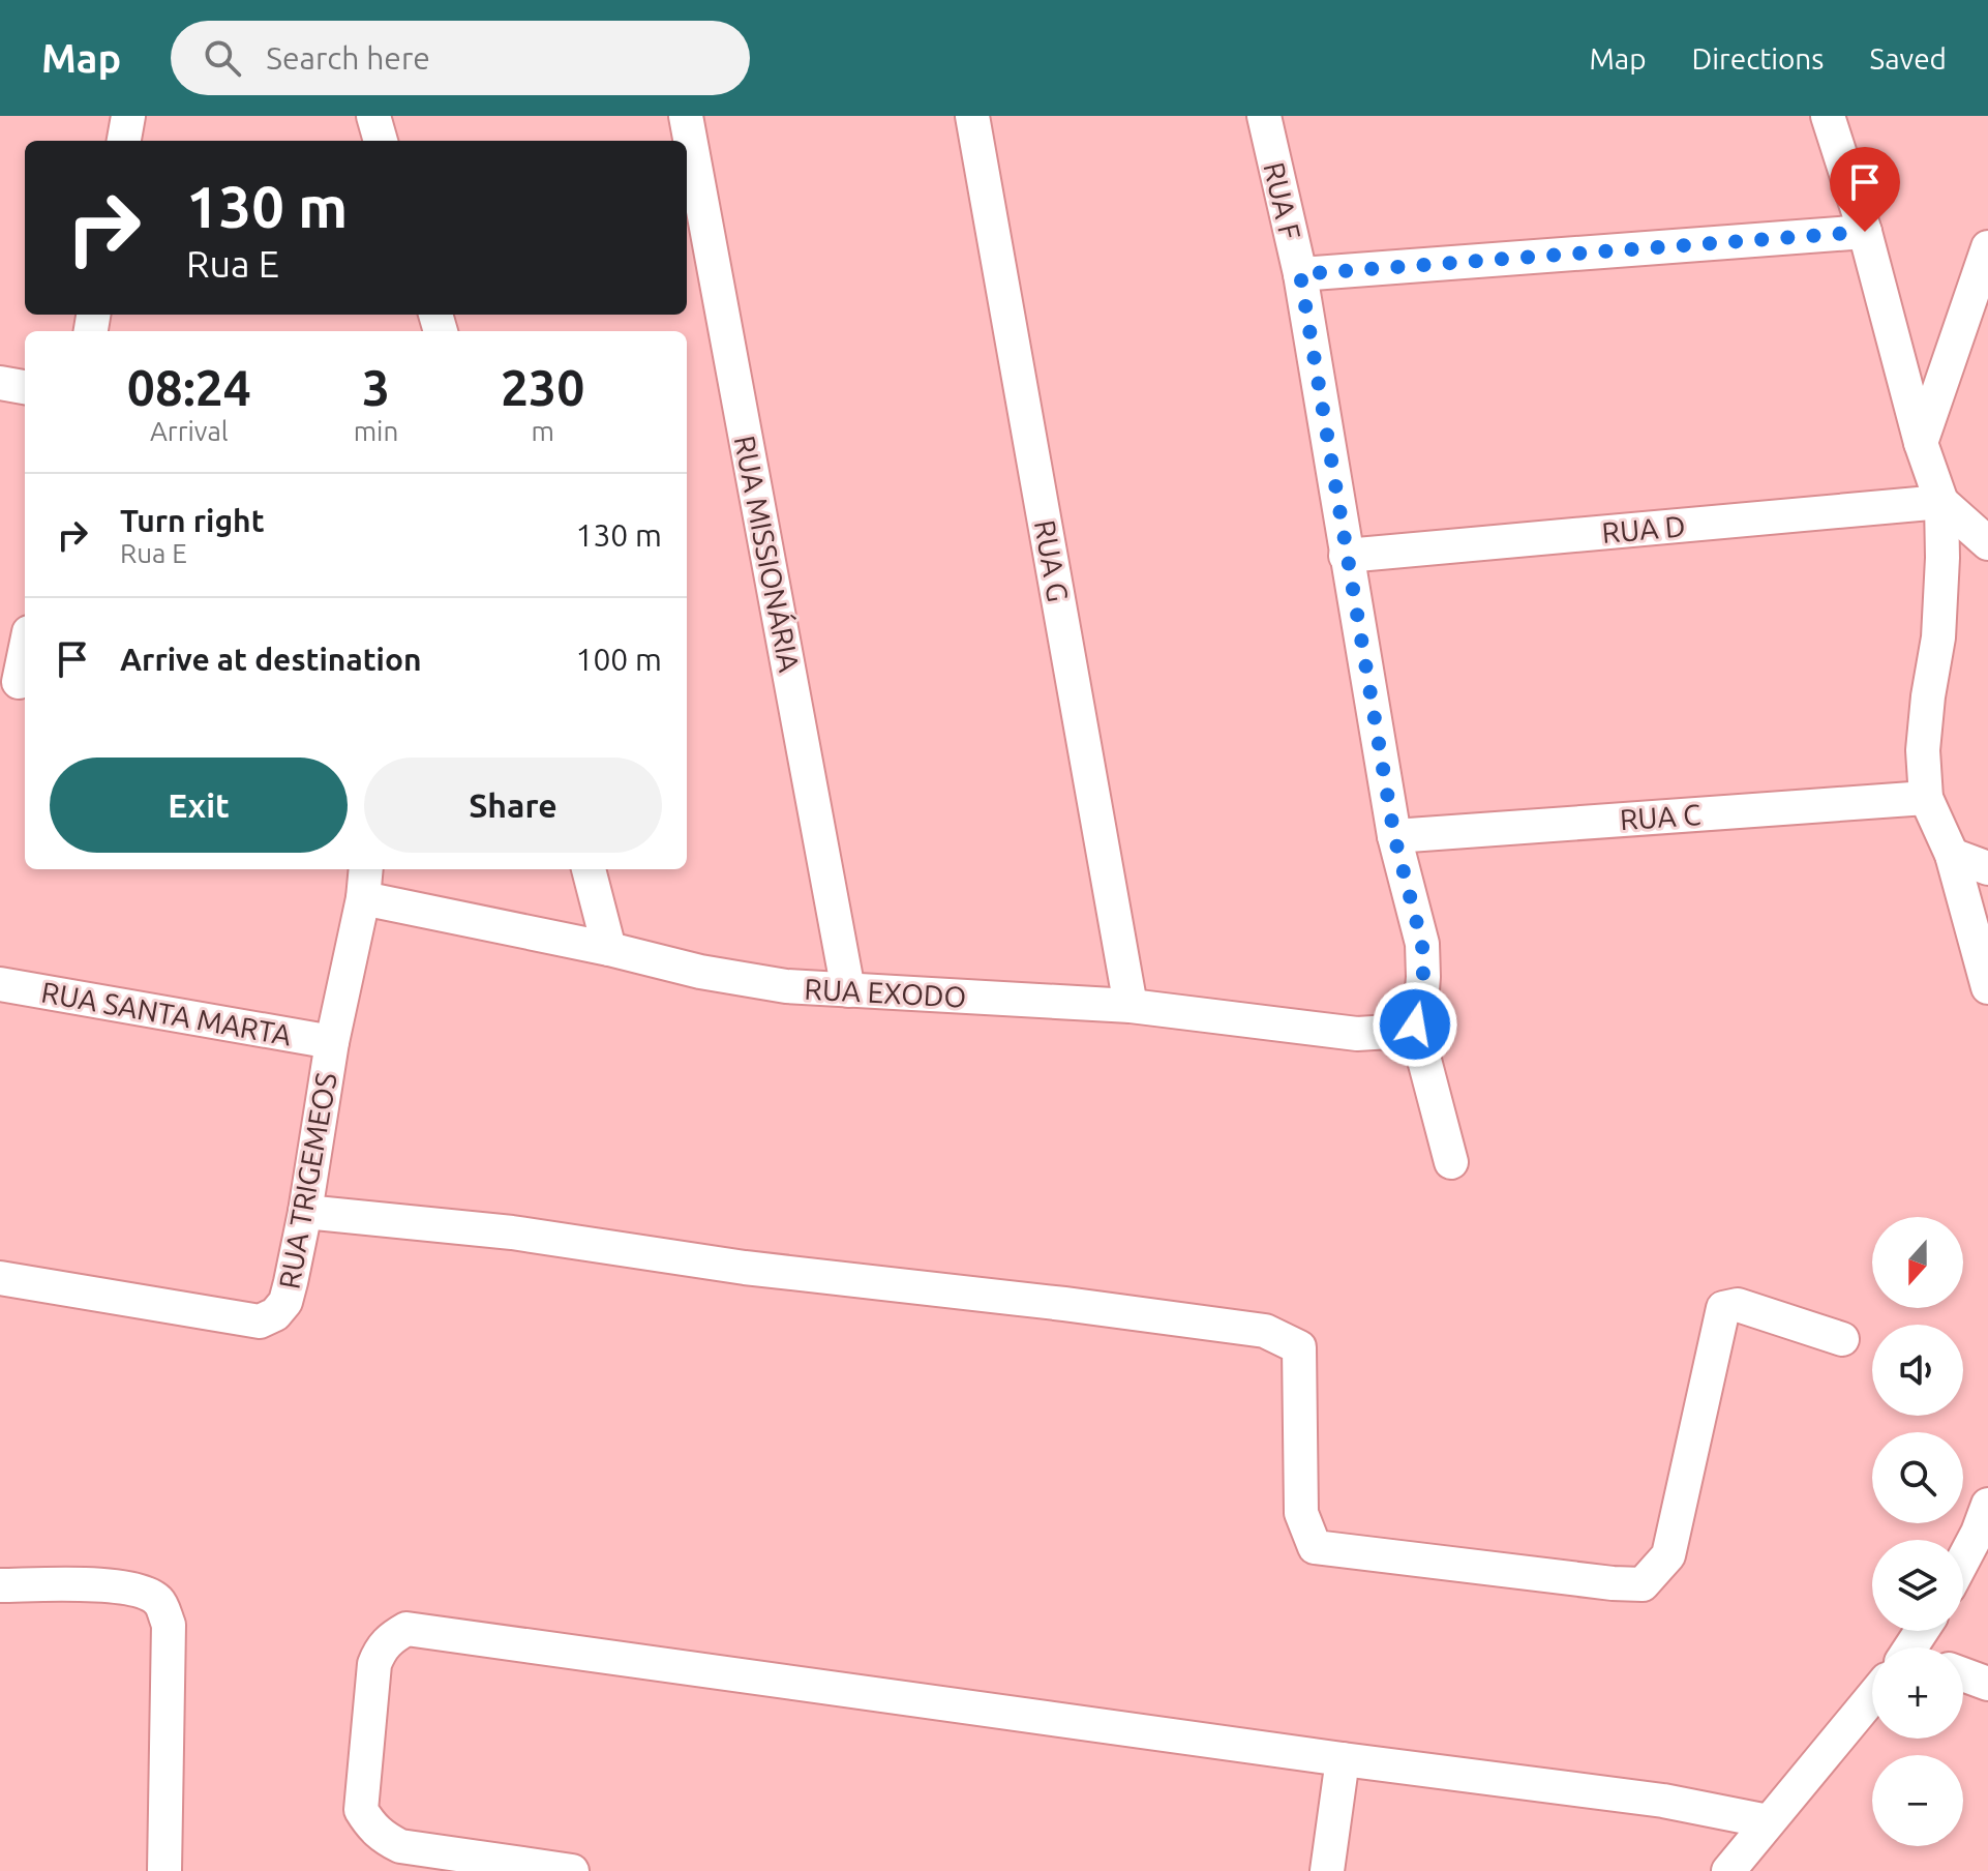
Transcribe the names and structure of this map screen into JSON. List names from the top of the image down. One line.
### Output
{"streets":{"street":["RUA F","RUA D","RUA MISSIONÁRIA","RUA G","RUA C","RUA EXODO","RUA SANTA MARTA","RUA TRIGEMEOS"]},"crossings":[["RUA F","RUA D"],["RUA F","RUA C"],["RUA F","RUA EXODO"],["RUA MISSIONÁRIA","RUA EXODO"],["RUA G","RUA EXODO"],["RUA EXODO","RUA TRIGEMEOS"],["RUA SANTA MARTA","RUA TRIGEMEOS"]],"north":"bottom","page":{"header":"Map","search":"Search here","nav":["Map","Directions","Saved"],"turn":["130 m","Rua E"],"eta":["08:24","Arrival","3","min","230","m"],"list":[{"name":"Turn right","note":"Rua E","value":"130 m"},{"name":"Arrive at destination","value":"100 m"}],"buttons":["Exit","Share"],"map_buttons":["+","−"]}}
